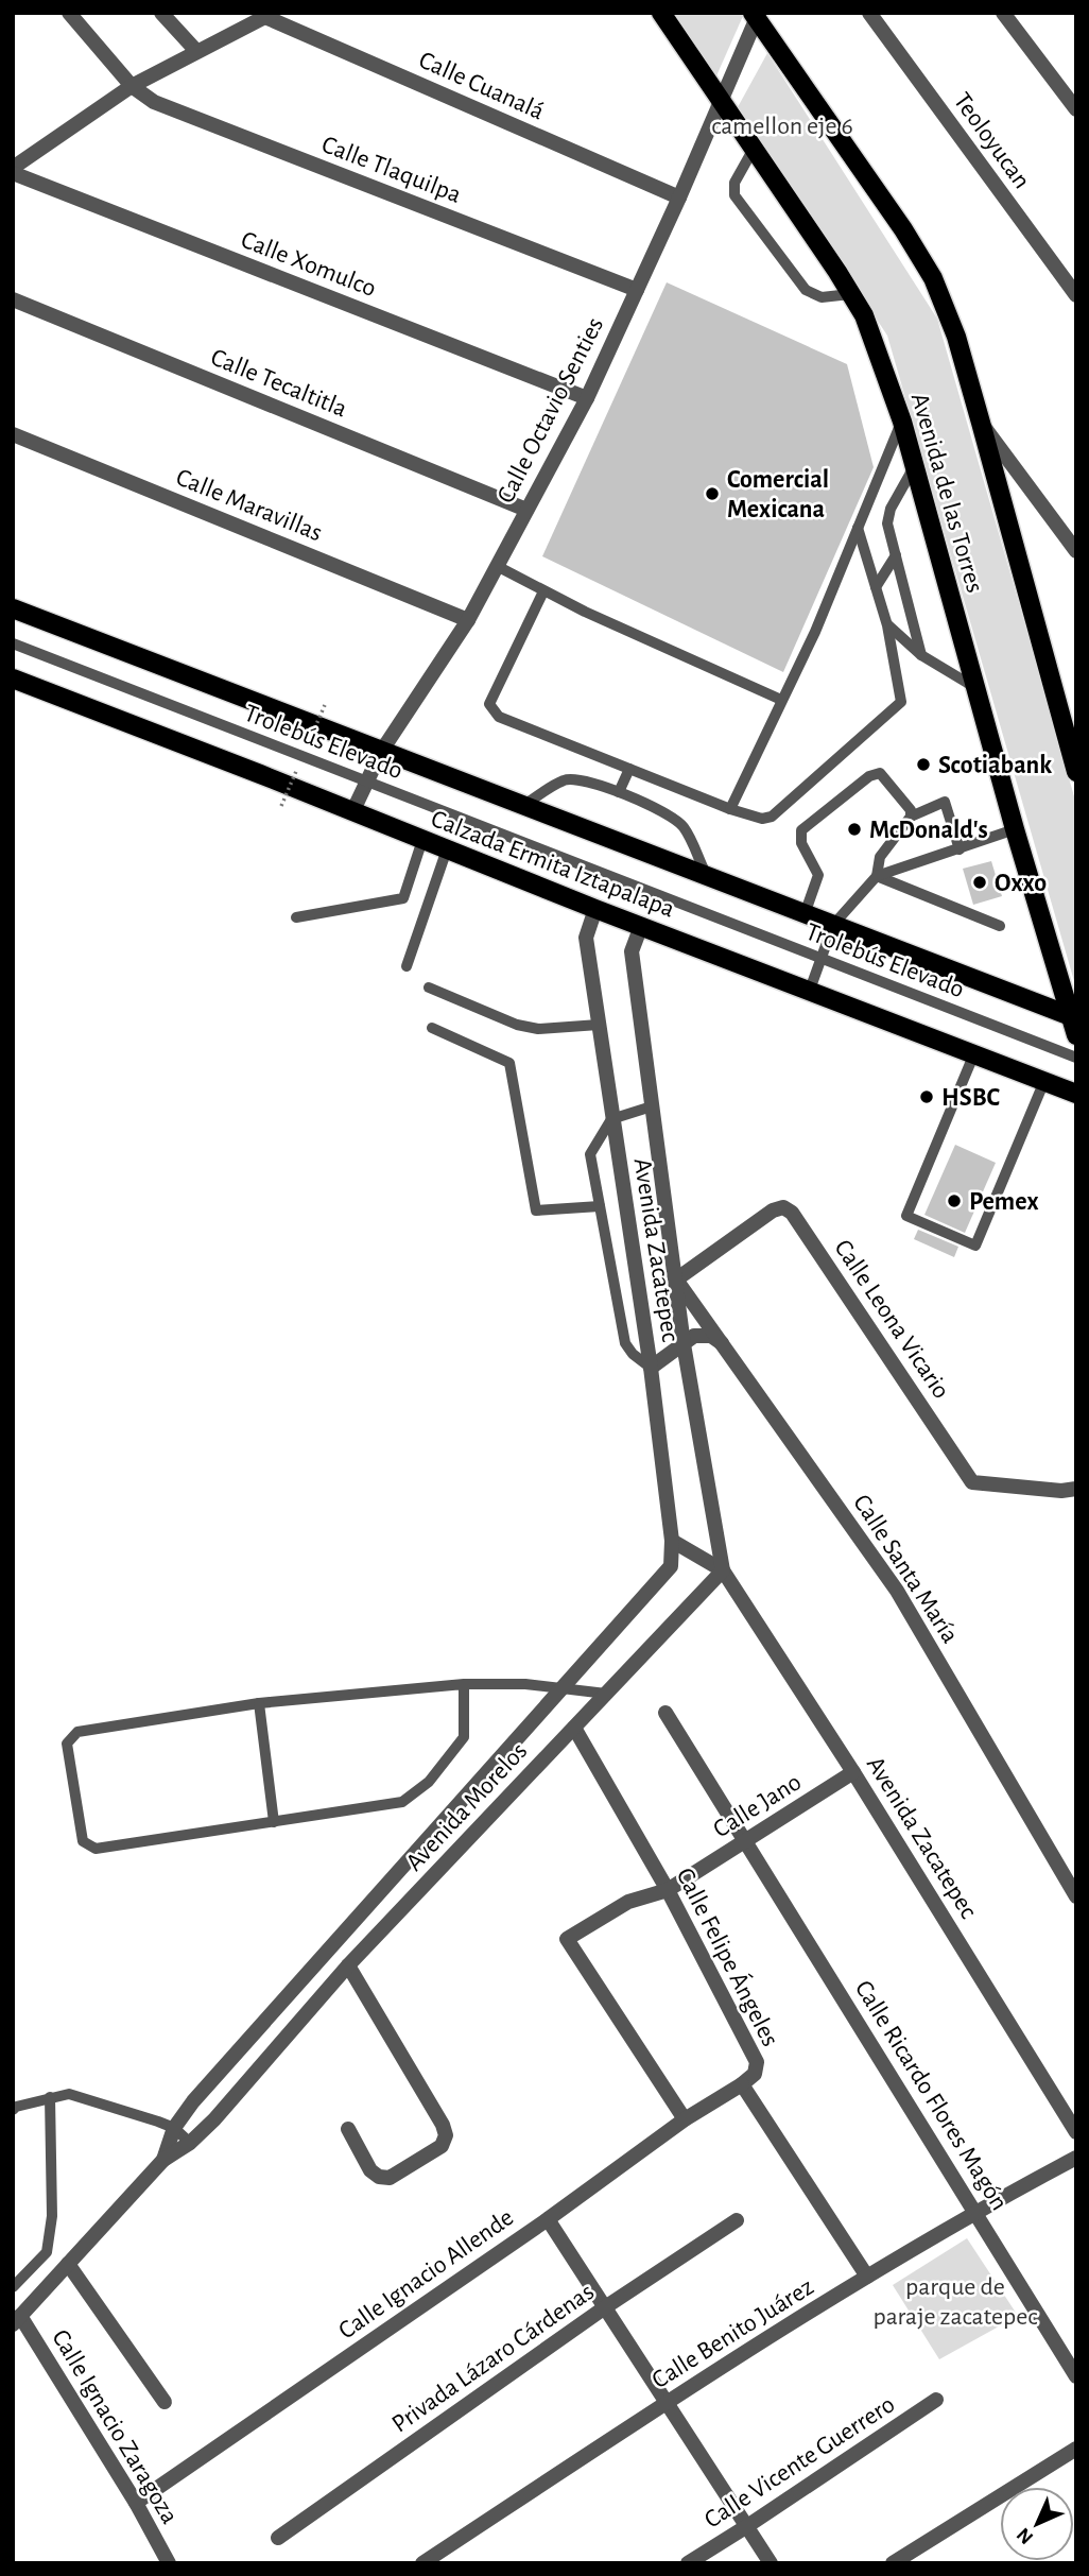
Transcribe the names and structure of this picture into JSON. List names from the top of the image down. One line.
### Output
{"streets":{"main road":["Avenida de las Torres","Calzada Ermita Iztapalapa"],"street":["Calle Cuanalá","Teoloyucan","Calle Tlaquilpa","Calle Xomulco","Calle Tecaltitla","Calle Octavio Senties","Calle Maravillas","Avenida Zacatepec","Calle Leona Vicario","Calle Santa María","Calle Jano","Avenida Morelos","Calle Felipe Ángeles","Calle Ricardo Flores Magón","Calle Ignacio Allende","Calle Benito Juárez","Privada Lázaro Cárdenas","Calle Ignacio Zaragoza","Calle Vicente Guerrero"],"lane":["Trolebús Elevado"]},"crossings":[["Calle Cuanalá","Calle Octavio Senties"],["Calle Tlaquilpa","Calle Octavio Senties"],["Calle Xomulco","Calle Octavio Senties"],["Calle Tecaltitla","Calle Octavio Senties"],["Calle Octavio Senties","Avenida de las Torres"],["Calle Octavio Senties","Calle Maravillas"],["Calle Octavio Senties","Calzada Ermita Iztapalapa"],["Avenida de las Torres","Calzada Ermita Iztapalapa"],["Calzada Ermita Iztapalapa","Avenida Zacatepec"],["Avenida Zacatepec","Calle Leona Vicario"],["Avenida Zacatepec","Calle Santa María"],["Avenida Zacatepec","Calle Jano"],["Avenida Zacatepec","Avenida Morelos"],["Calle Leona Vicario","Calle Santa María"],["Calle Jano","Calle Felipe Ángeles"],["Calle Jano","Calle Ricardo Flores Magón"],["Calle Jano","Calle Ignacio Allende"],["Avenida Morelos","Calle Felipe Ángeles"],["Avenida Morelos","Calle Ignacio Zaragoza"],["Calle Felipe Ángeles","Calle Ignacio Allende"],["Calle Felipe Ángeles","Calle Benito Juárez"],["Calle Ricardo Flores Magón","Calle Benito Juárez"],["Calle Ignacio Allende","Calle Ignacio Zaragoza"]],"parks":["camellon eje 6","parque de paraje zacatepec"],"places":["Comercial Mexicana","Scotiabank","McDonald's","Oxxo","HSBC","Pemex"],"north":"bottom left"}
